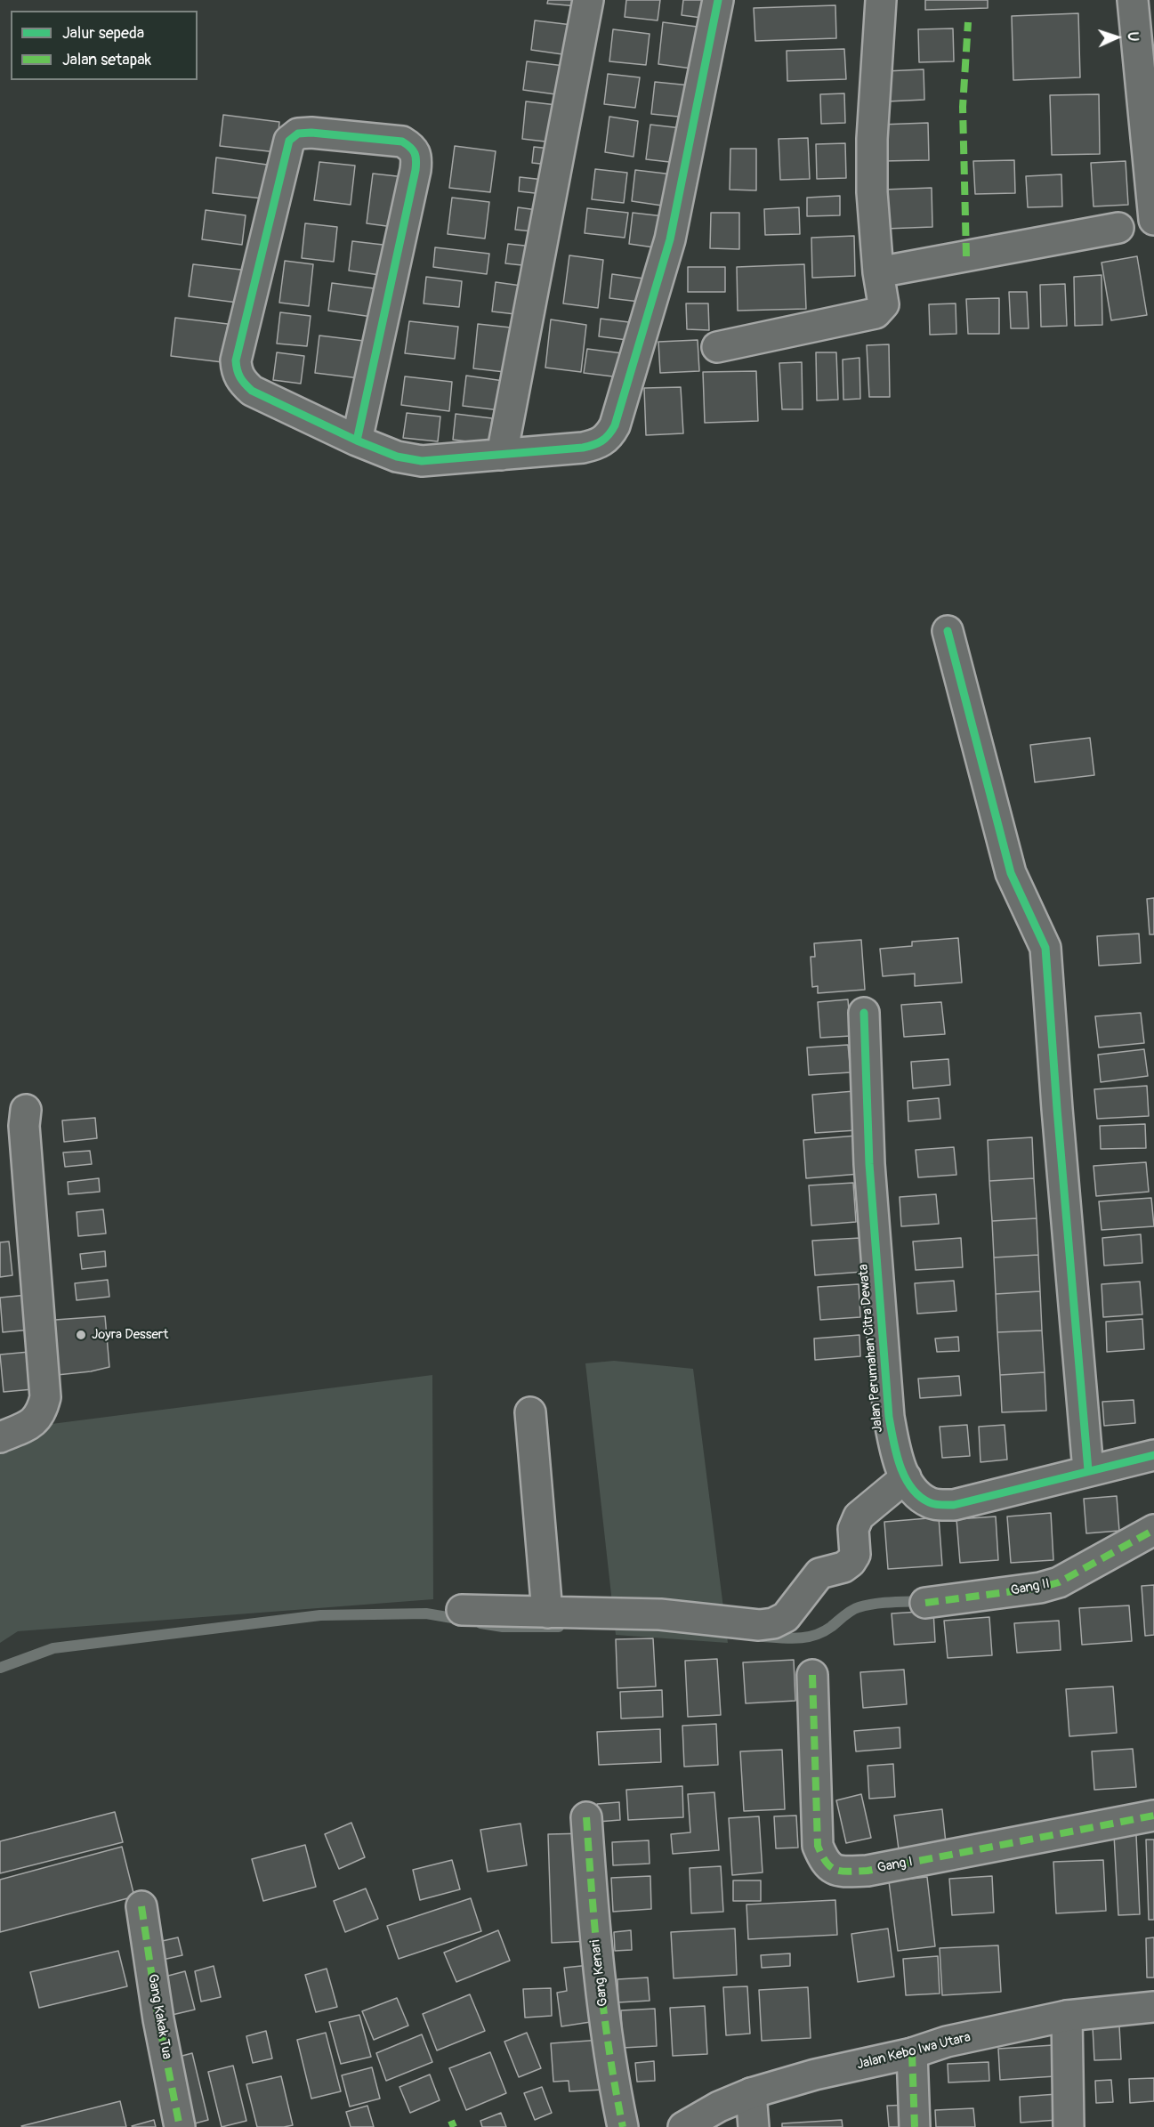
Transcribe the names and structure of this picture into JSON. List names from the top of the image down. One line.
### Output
{"streets":{"street":["Jalan Perumahan Citra Dewata","Gang II","Gang I","Gang Kenari","Gang Kakak Tua","Jalan Kebo Iwa Utara"]},"places":["Joyra Dessert"],"legend":["Jalur sepeda","Jalan setapak"],"north":"right"}
